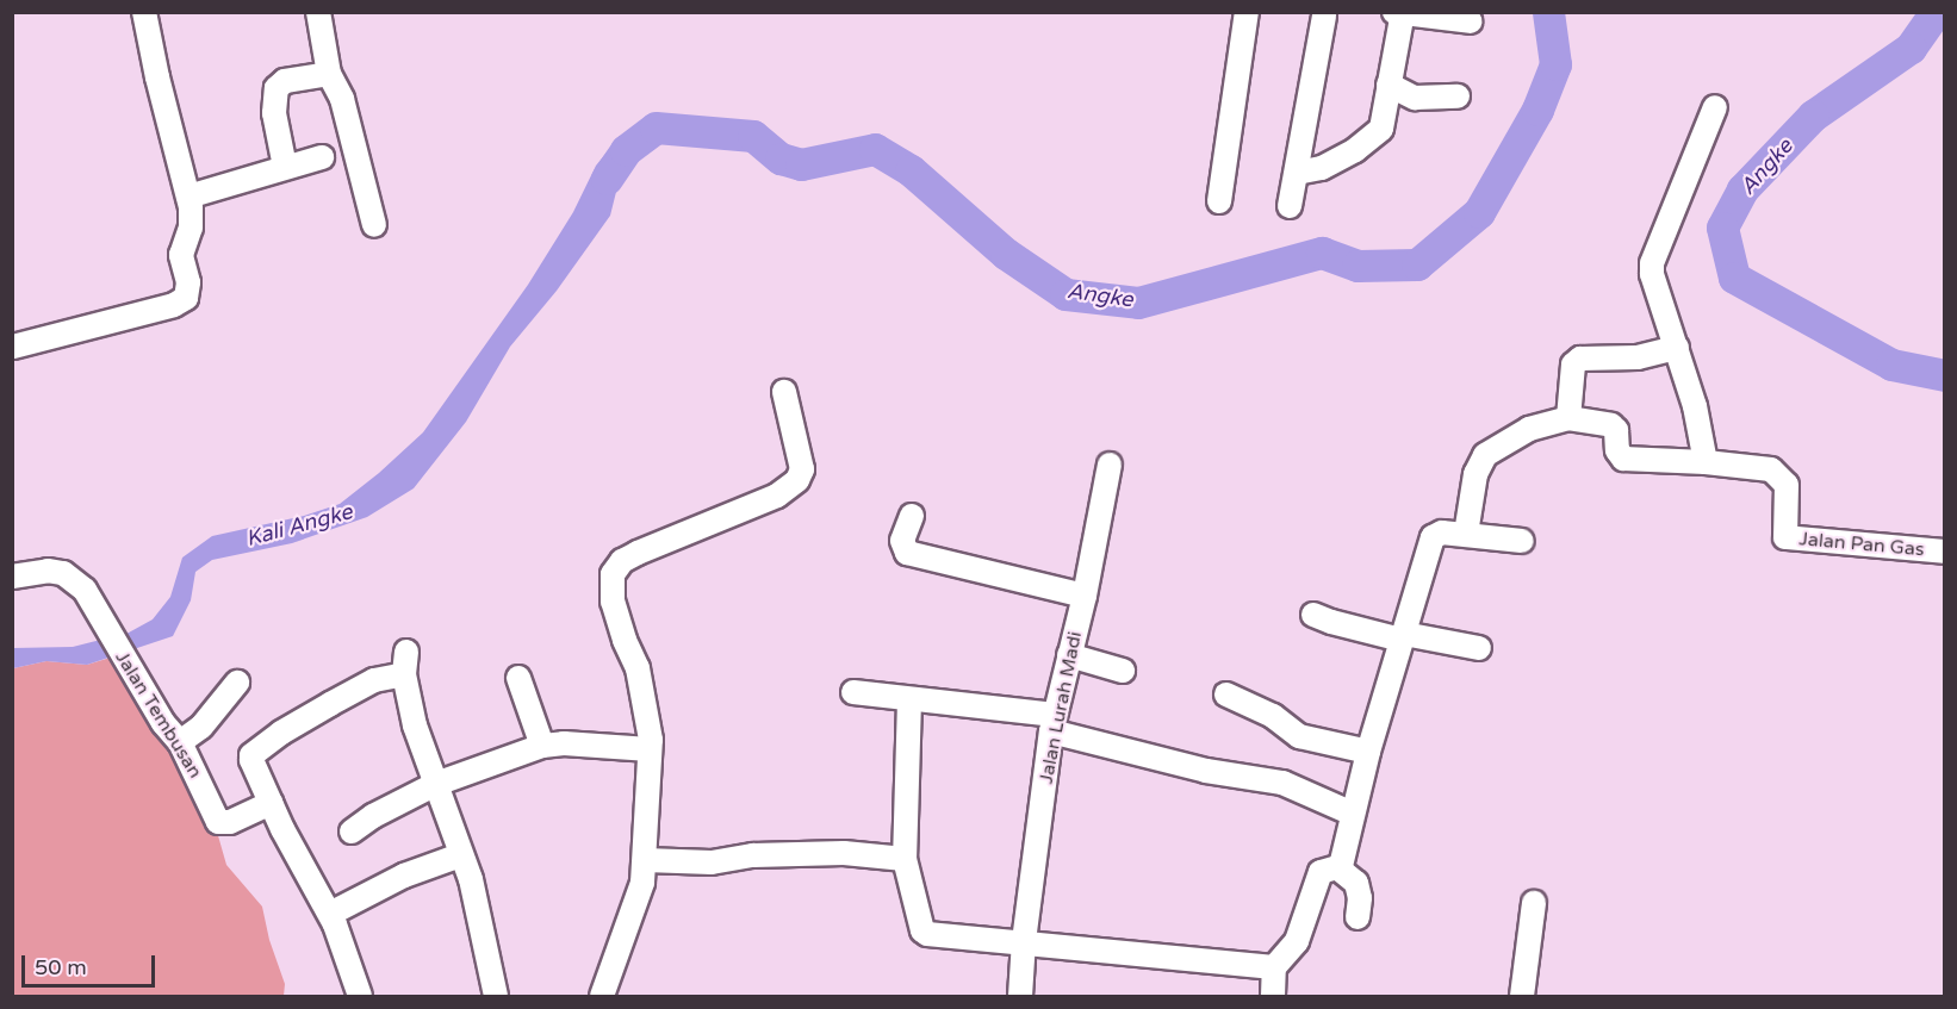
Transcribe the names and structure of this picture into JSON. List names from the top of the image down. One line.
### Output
{"streets":{"street":["Jalan Pan Gas","Jalan Lurah Madi","Jalan Tembusan"]},"water":["Angke","Kali Angke"],"scale_bar":"50 m"}
